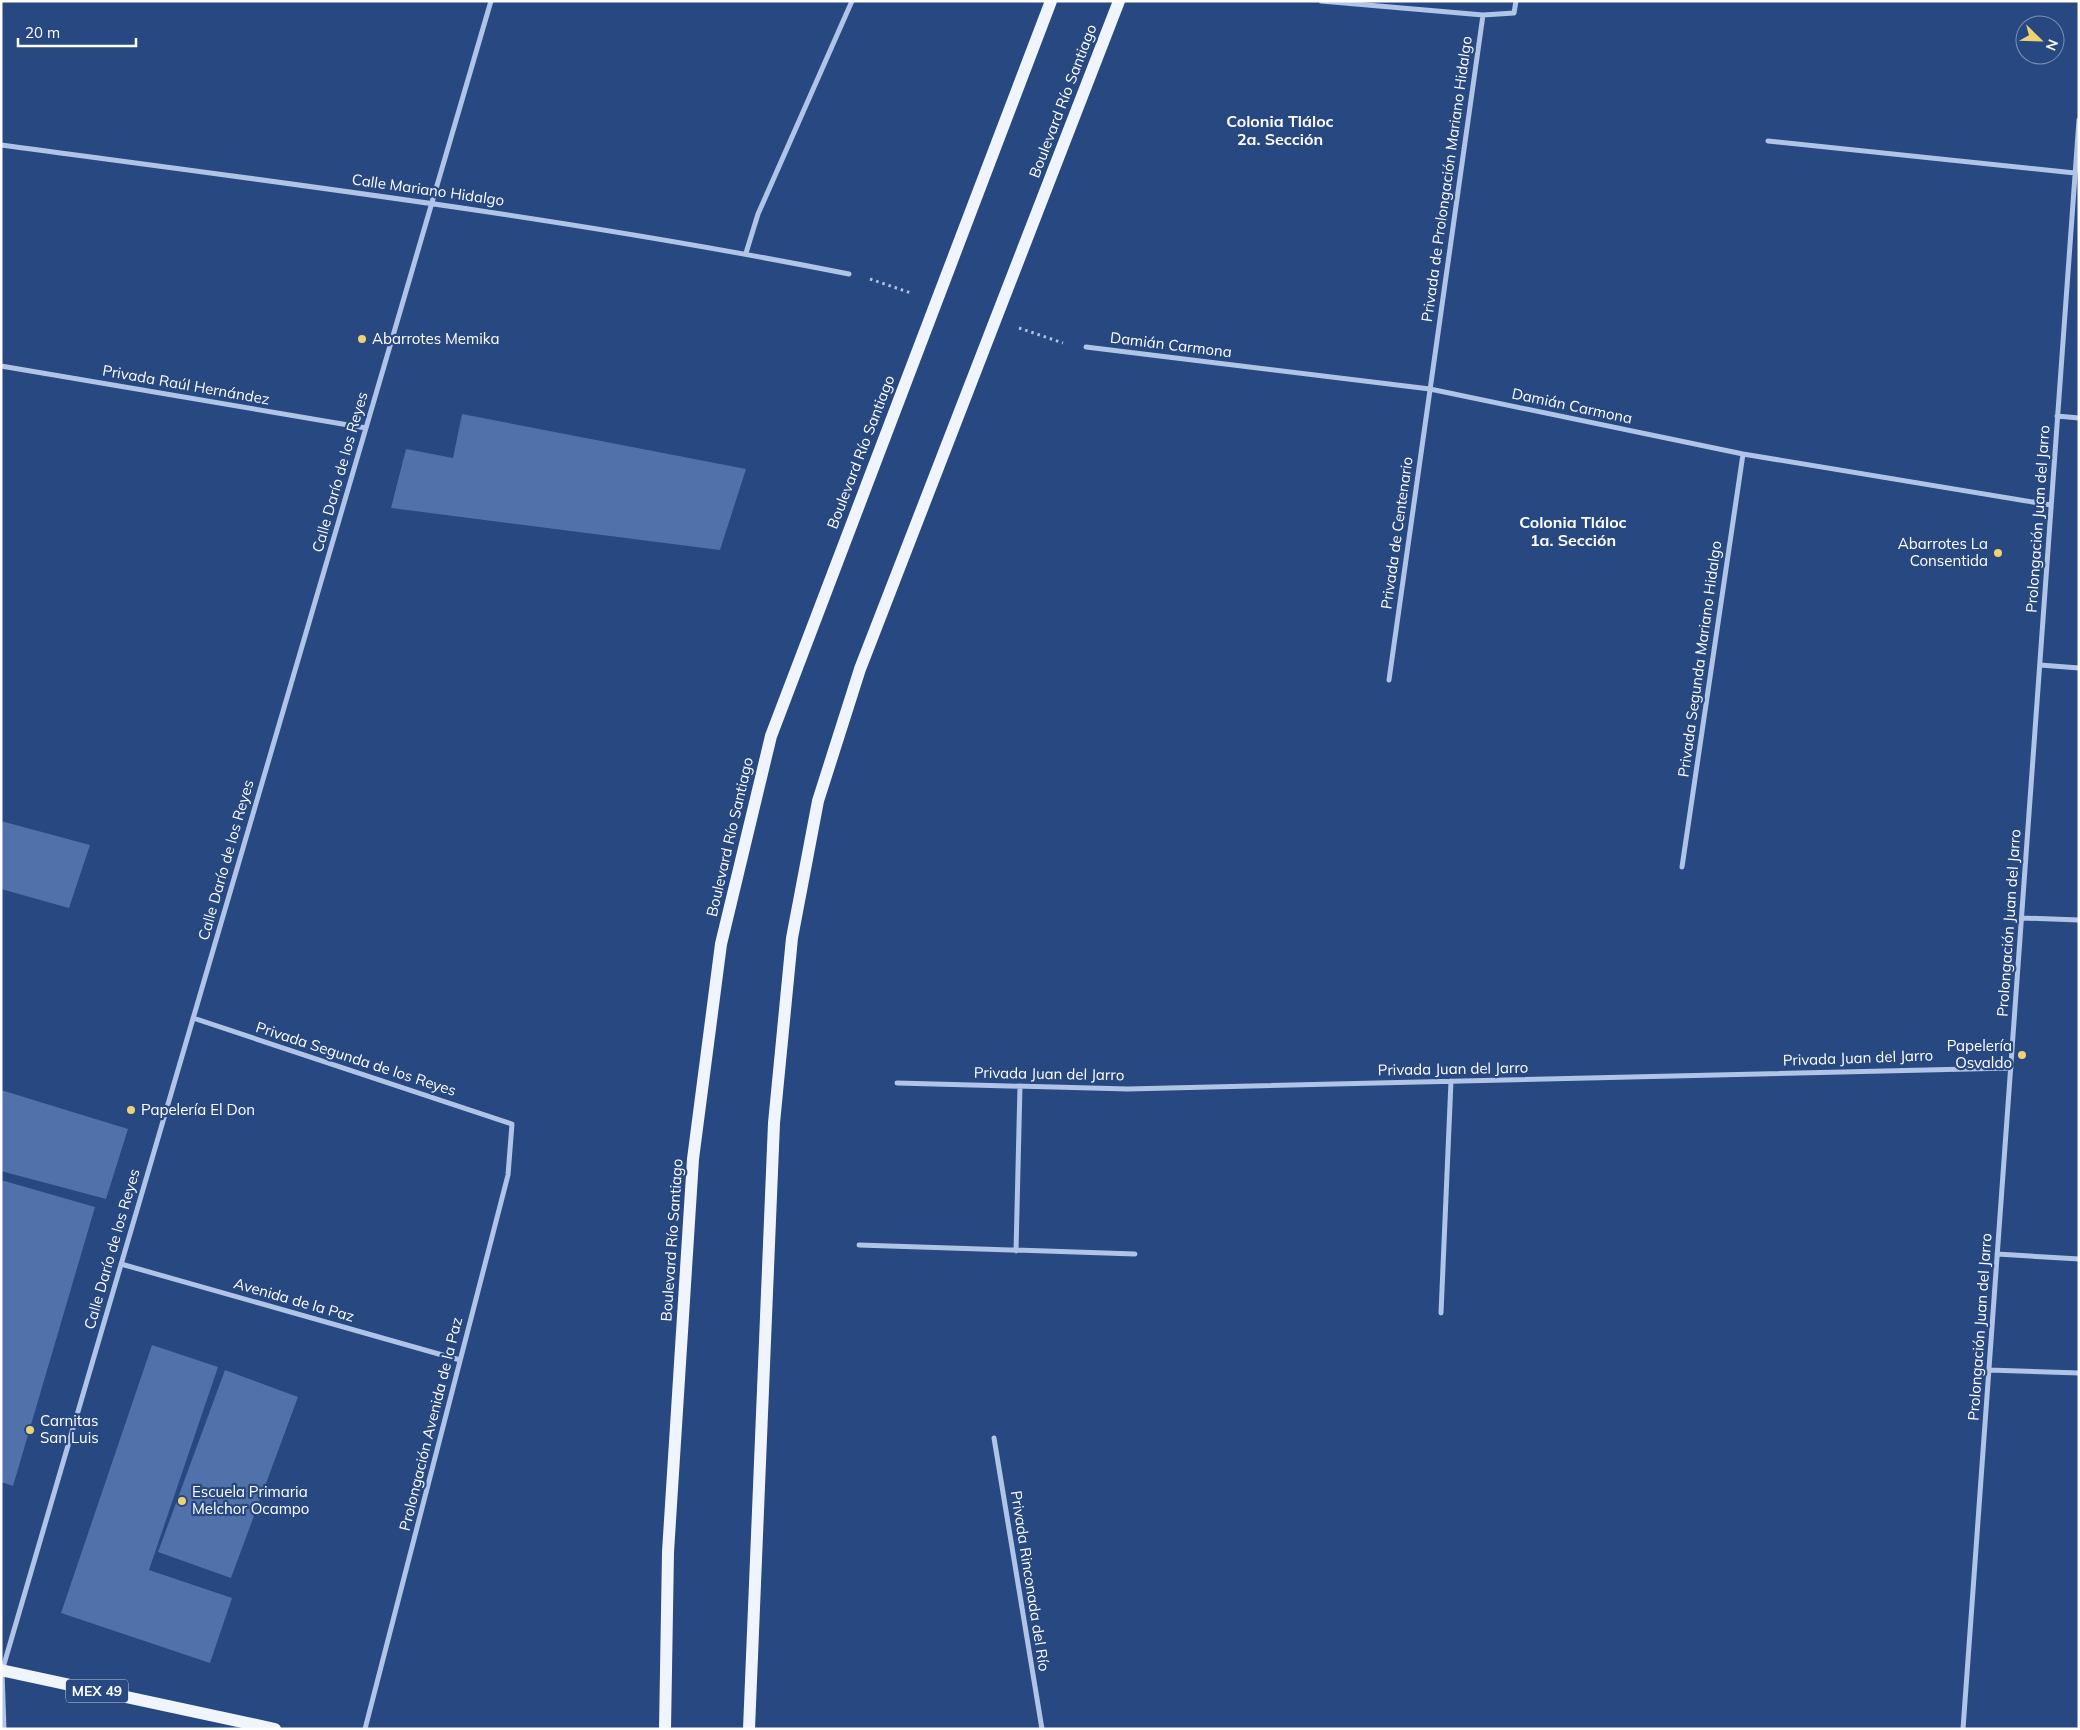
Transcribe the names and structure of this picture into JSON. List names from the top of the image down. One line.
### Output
{"streets":{"main road":["Boulevard Río Santiago","MEX 49"],"street":["Privada de Prolongación Mariano Hidalgo","Calle Mariano Hidalgo","Damián Carmona","Privada Raúl Hernández","Calle Darío de los Reyes","Prolongación Juan del Jarro","Privada de Centenario","Privada Segunda Mariano Hidalgo","Privada Juan del Jarro","Privada Segunda de los Reyes","Avenida de la Paz","Prolongación Avenida de la Paz","Privada Rinconada del Río"]},"crossings":[["Privada de Prolongación Mariano Hidalgo","Damián Carmona"],["Privada de Prolongación Mariano Hidalgo","Privada de Centenario"],["Calle Mariano Hidalgo","Calle Darío de los Reyes"],["Damián Carmona","Prolongación Juan del Jarro"],["Damián Carmona","Privada de Centenario"],["Damián Carmona","Privada Segunda Mariano Hidalgo"],["Privada Raúl Hernández","Calle Darío de los Reyes"],["Calle Darío de los Reyes","Privada Segunda de los Reyes"],["Calle Darío de los Reyes","Avenida de la Paz"],["Calle Darío de los Reyes","MEX 49"],["Prolongación Juan del Jarro","Privada Juan del Jarro"],["Privada Segunda de los Reyes","Prolongación Avenida de la Paz"],["Avenida de la Paz","Prolongación Avenida de la Paz"]],"districts":["Colonia Tláloc 2a. Sección","Colonia Tláloc 1a. Sección"],"places":["Abarrotes Memika","Abarrotes La Consentida","Papelería Osvaldo","Papelería El Don","Carnitas San Luis","Escuela Primaria Melchor Ocampo"],"scale_bar":"20 m","north":"bottom right"}
